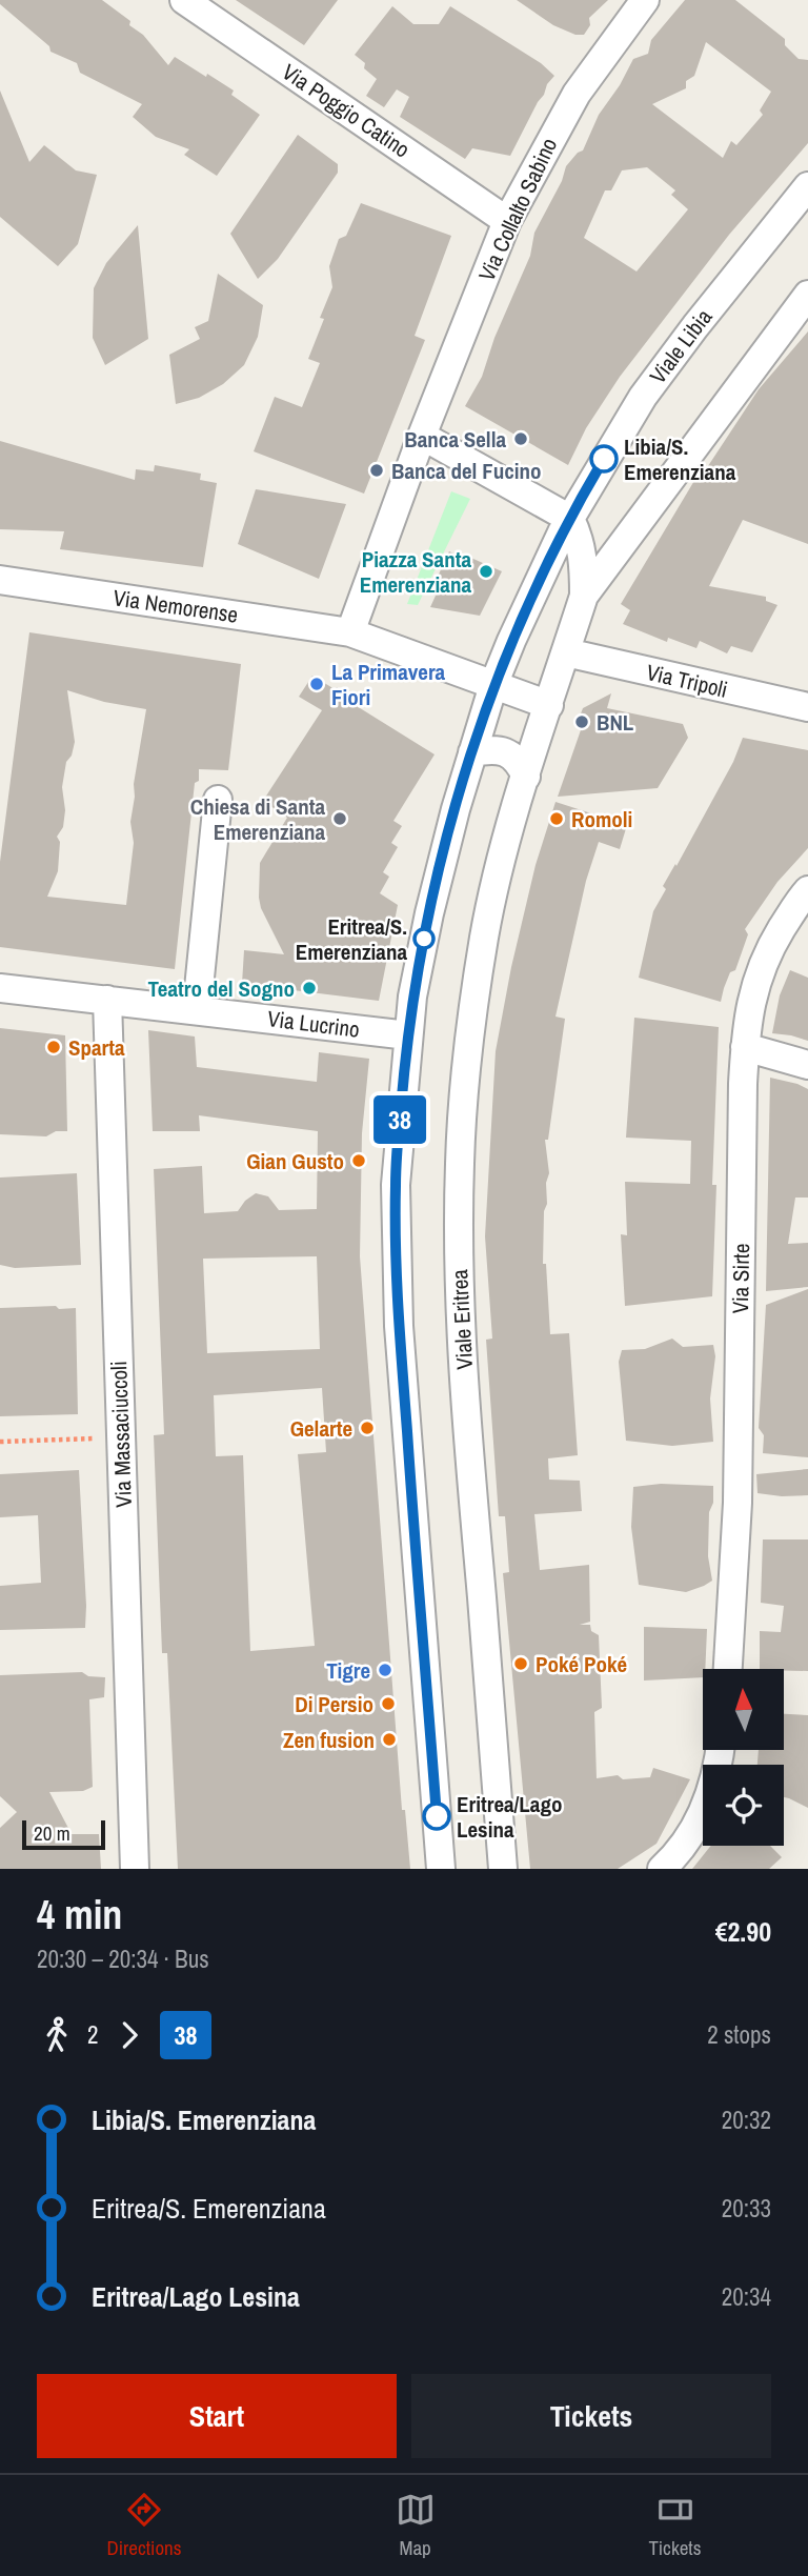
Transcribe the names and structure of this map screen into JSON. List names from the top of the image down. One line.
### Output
{"streets":{"street":["Via Poggio Catino","Via Collalto Sabino","Viale Libia","Via Nemorense","Via Tripoli","Via Lucrino","Via Sirte","Viale Eritrea","Via Massaciuccoli"]},"crossings":[["Via Poggio Catino","Via Collalto Sabino"],["Via Lucrino","Via Massaciuccoli"]],"places":["Banca Sella","Libia/S. Emerenziana","Banca del Fucino","Piazza Santa Emerenziana","La Primavera Fiori","BNL","Chiesa di Santa Emerenziana","Romoli","Eritrea/S. Emerenziana","Teatro del Sogno","Sparta","Gian Gusto","Gelarte","Poké Poké","Tigre","Di Persio","Zen fusion","Eritrea/Lago Lesina"],"lines":["bus line 38"],"scale_bar":"20 m","north":"top","page":{"on_map":"38","scale":"20 m","heading":["4 min","20:30 – 20:34 · Bus","€2.90"],"legs":["2","38","2 stops"],"list":[{"name":"Libia/S. Emerenziana","value":"20:32"},{"name":"Eritrea/S. Emerenziana","value":"20:33"},{"name":"Eritrea/Lago Lesina","value":"20:34"}],"buttons":["Start","Tickets"],"tabs":["Directions","Map","Tickets"]}}
